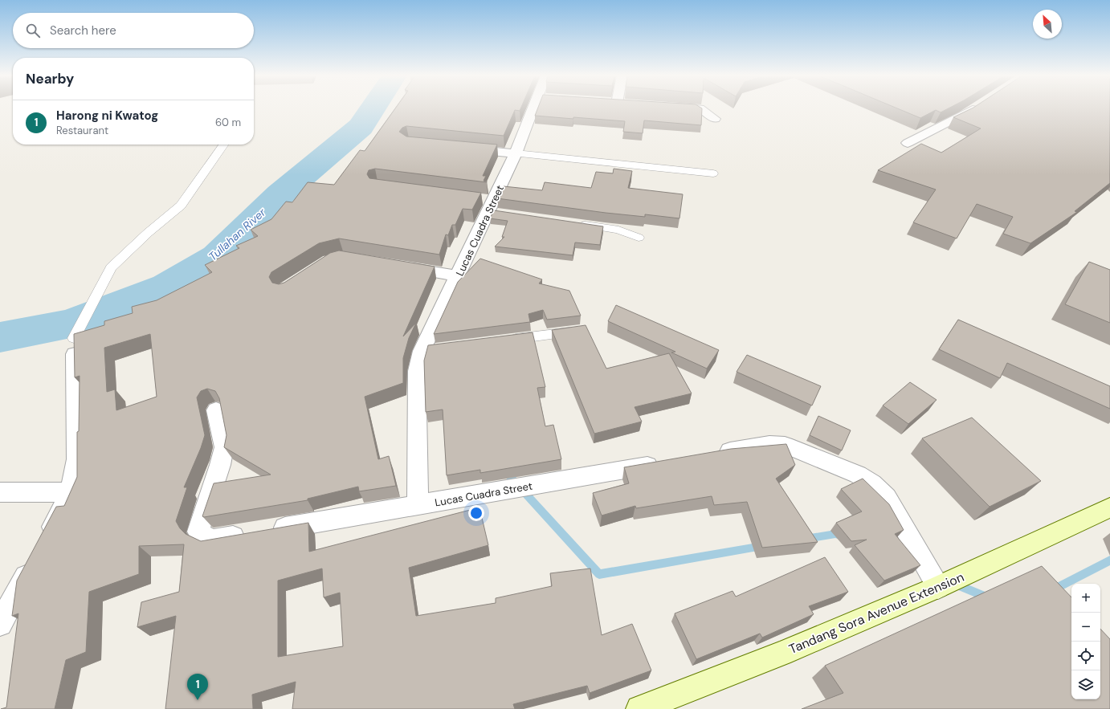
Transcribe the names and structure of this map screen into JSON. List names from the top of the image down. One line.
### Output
{"streets":{"main road":["Tandang Sora Avenue Extension"],"street":["Lucas Cuadra Street"]},"water":["Tullahan River"],"north":"top left","page":{"search":"Search here","heading":"Nearby","list":[{"mark":"1","name":"Harong ni Kwatog","note":"Restaurant","value":"60 m"}],"map_buttons":["+","−"],"pins":"1"}}
